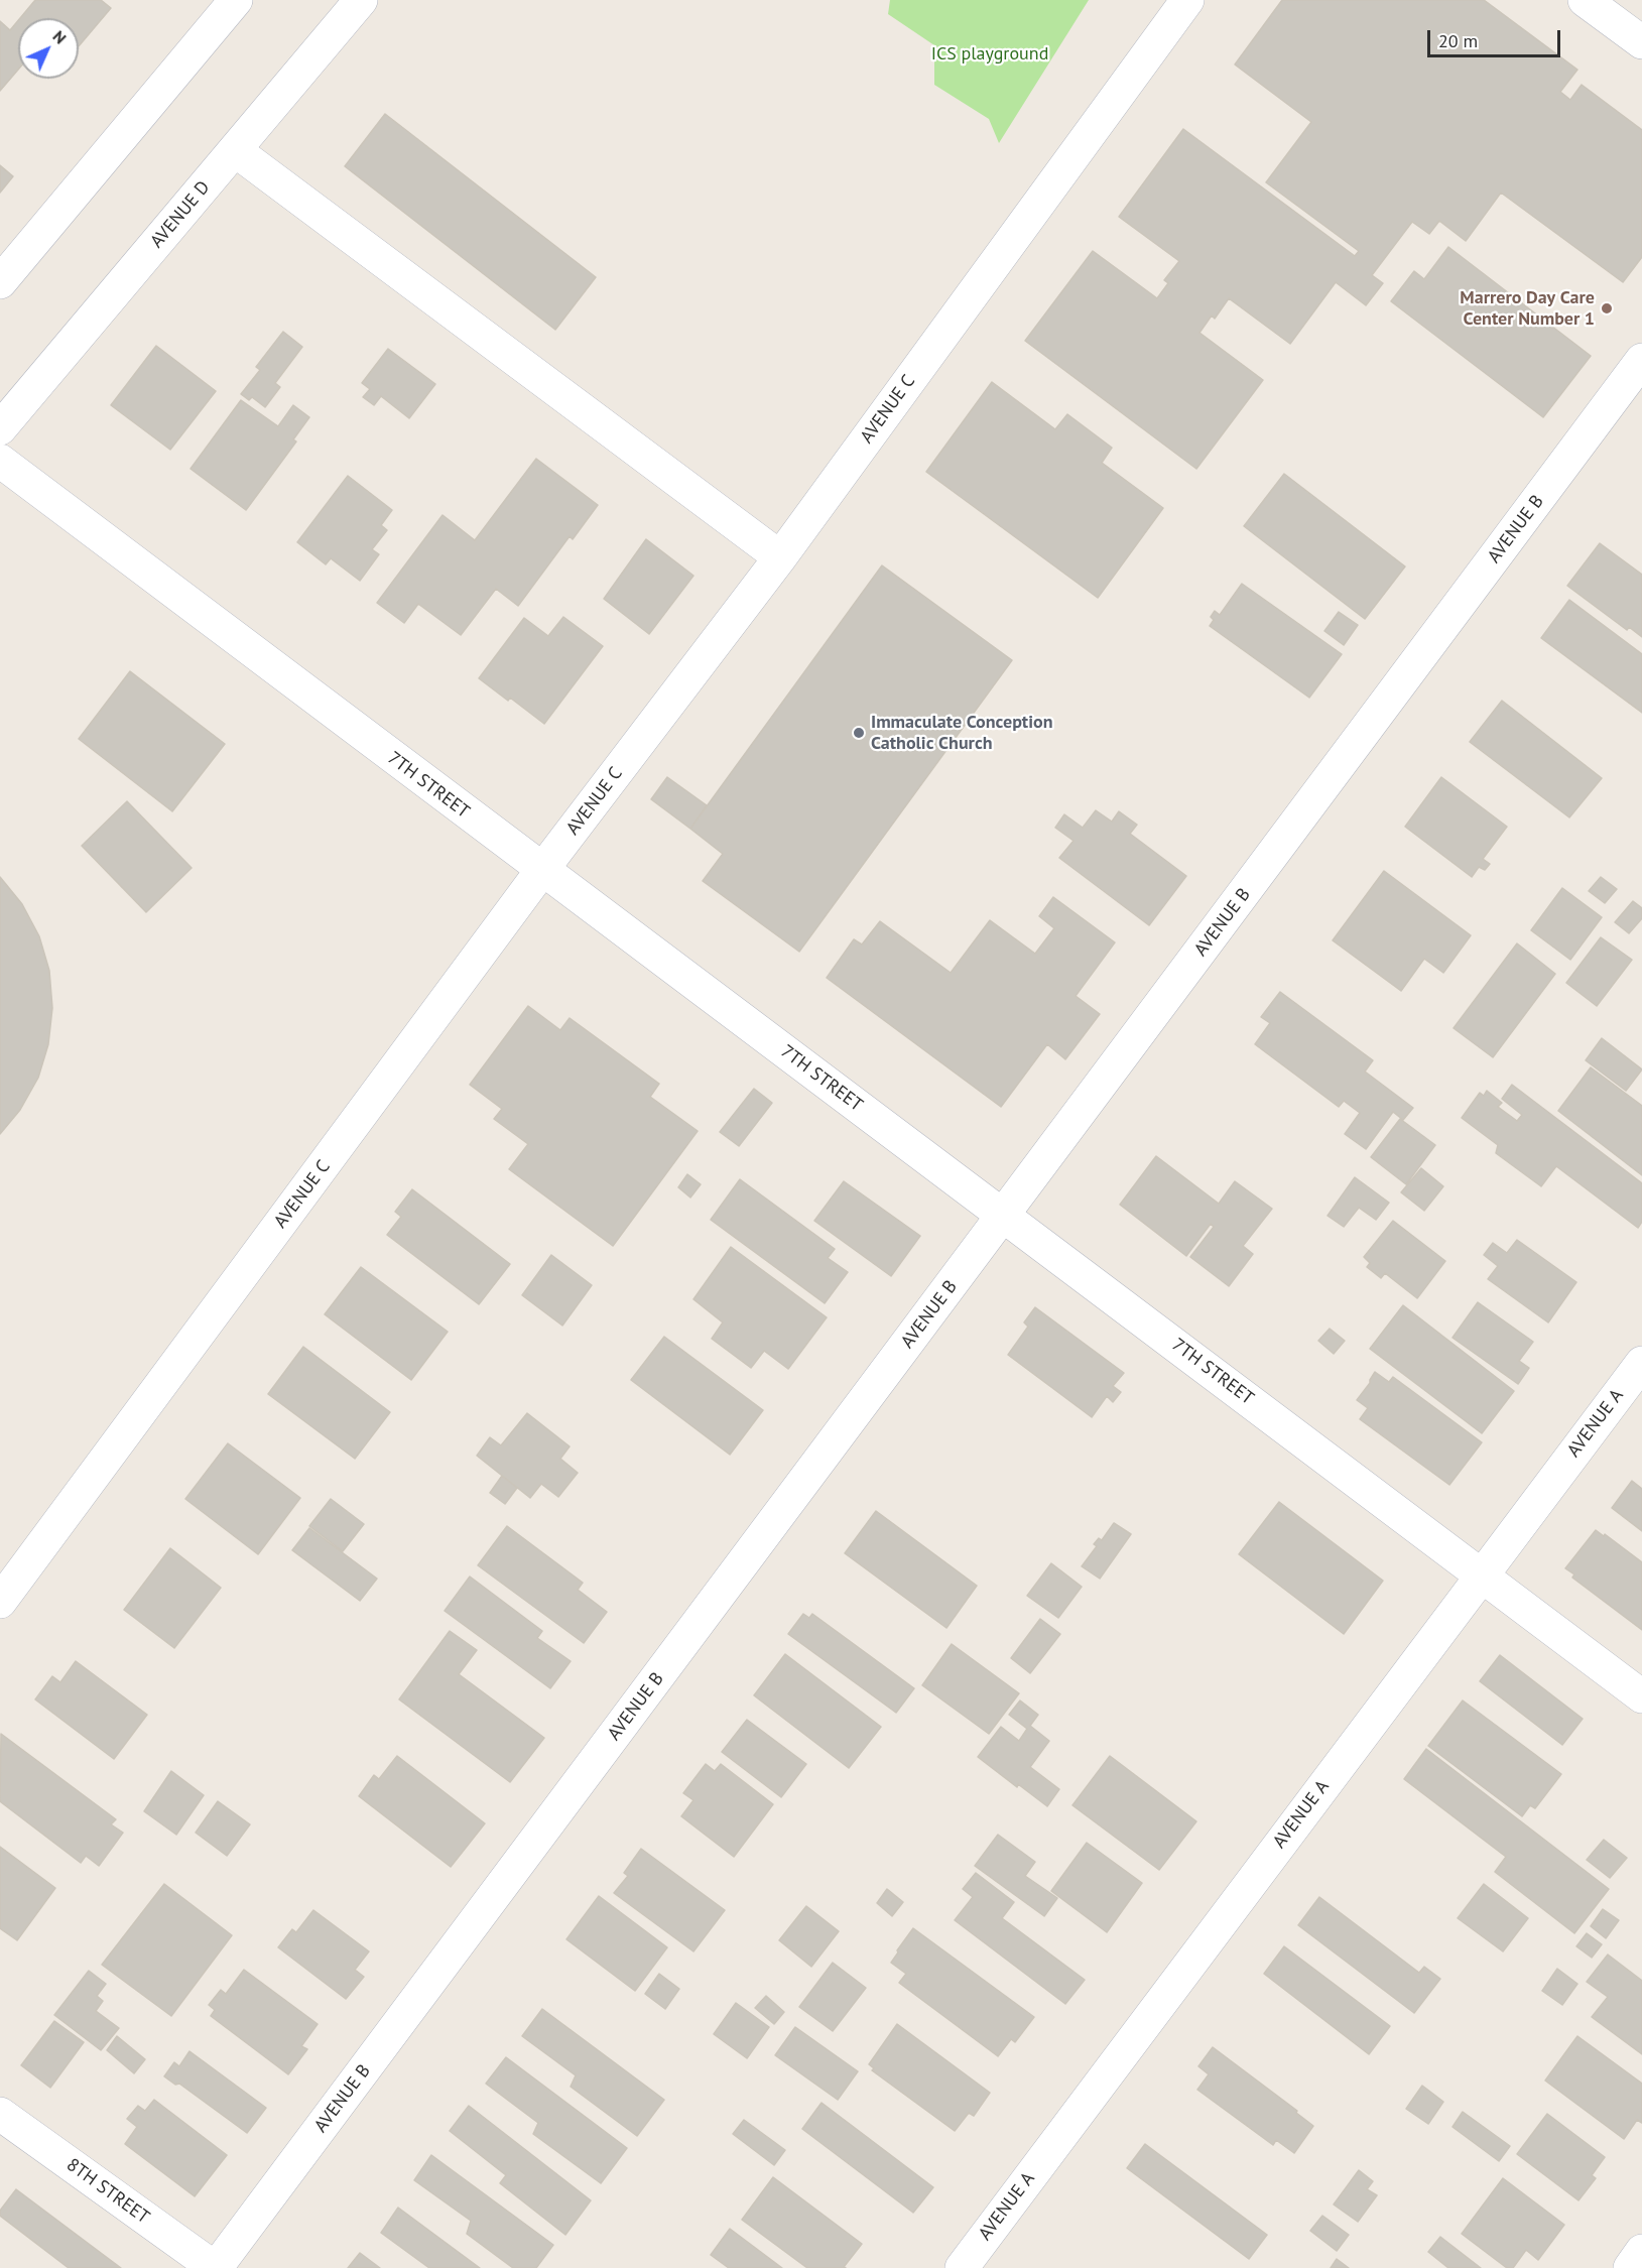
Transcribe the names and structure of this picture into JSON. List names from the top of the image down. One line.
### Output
{"streets":{"street":["AVENUE D","AVENUE C","AVENUE B","7TH STREET","AVENUE A","8TH STREET"]},"crossings":[["AVENUE C","7TH STREET"],["AVENUE B","7TH STREET"],["AVENUE B","8TH STREET"],["7TH STREET","AVENUE A"]],"parks":["ICS playground"],"places":["Marrero Day Care Center Number 1","Immaculate Conception Catholic Church"],"scale_bar":"20 m","north":"top right"}
